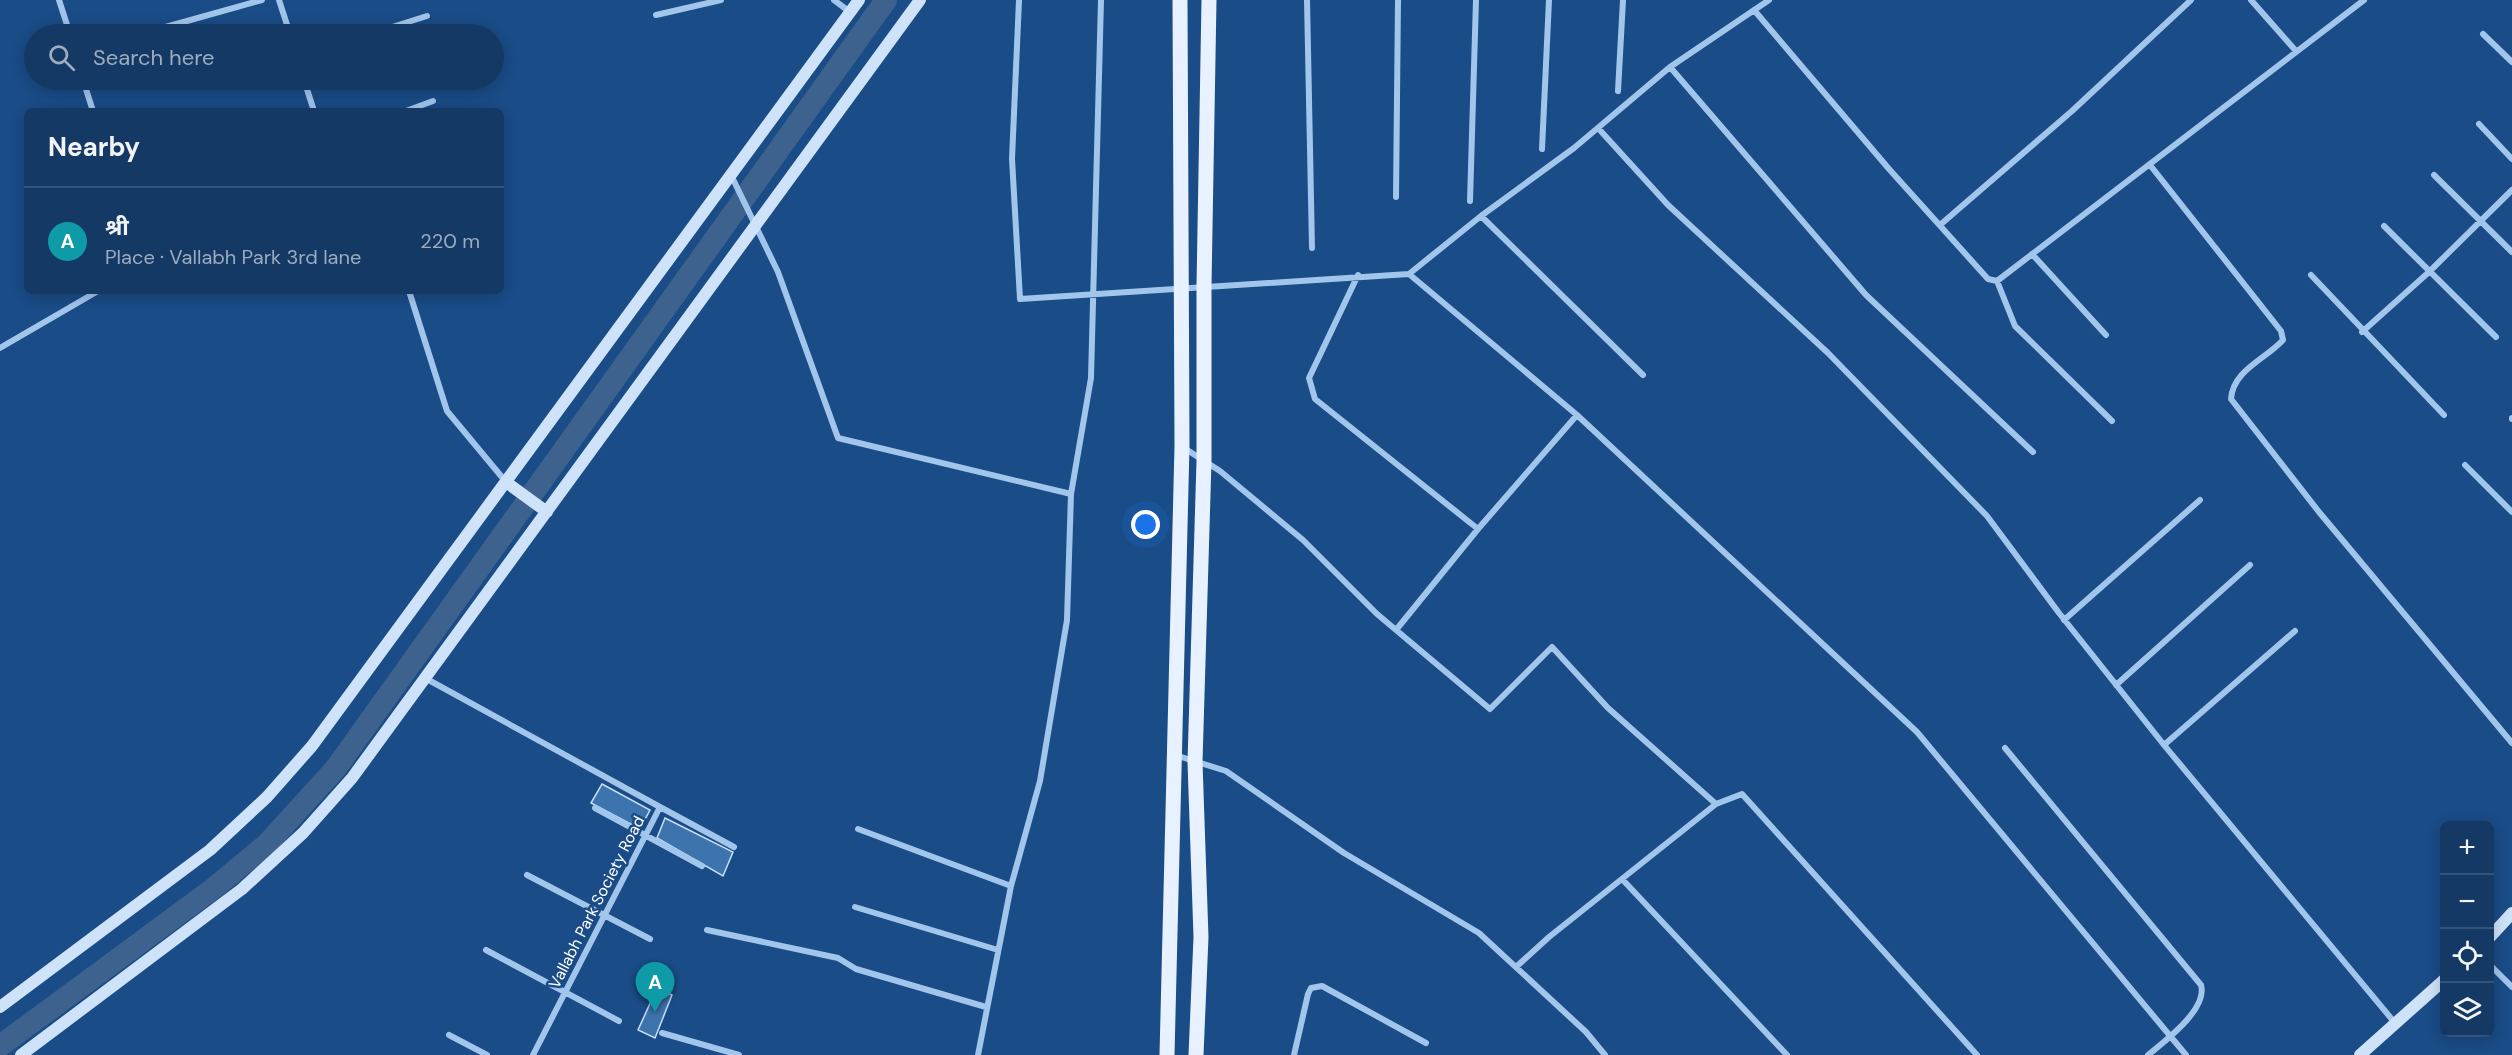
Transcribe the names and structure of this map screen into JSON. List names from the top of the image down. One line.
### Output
{"streets":{"street":["Vallabh Park Society Road"]},"page":{"search":"Search here","heading":"Nearby","list":[{"mark":"A","name":"श्री","note":"Place · Vallabh Park 3rd lane","value":"220 m"}],"map_buttons":["+","−"],"pins":"A"}}
